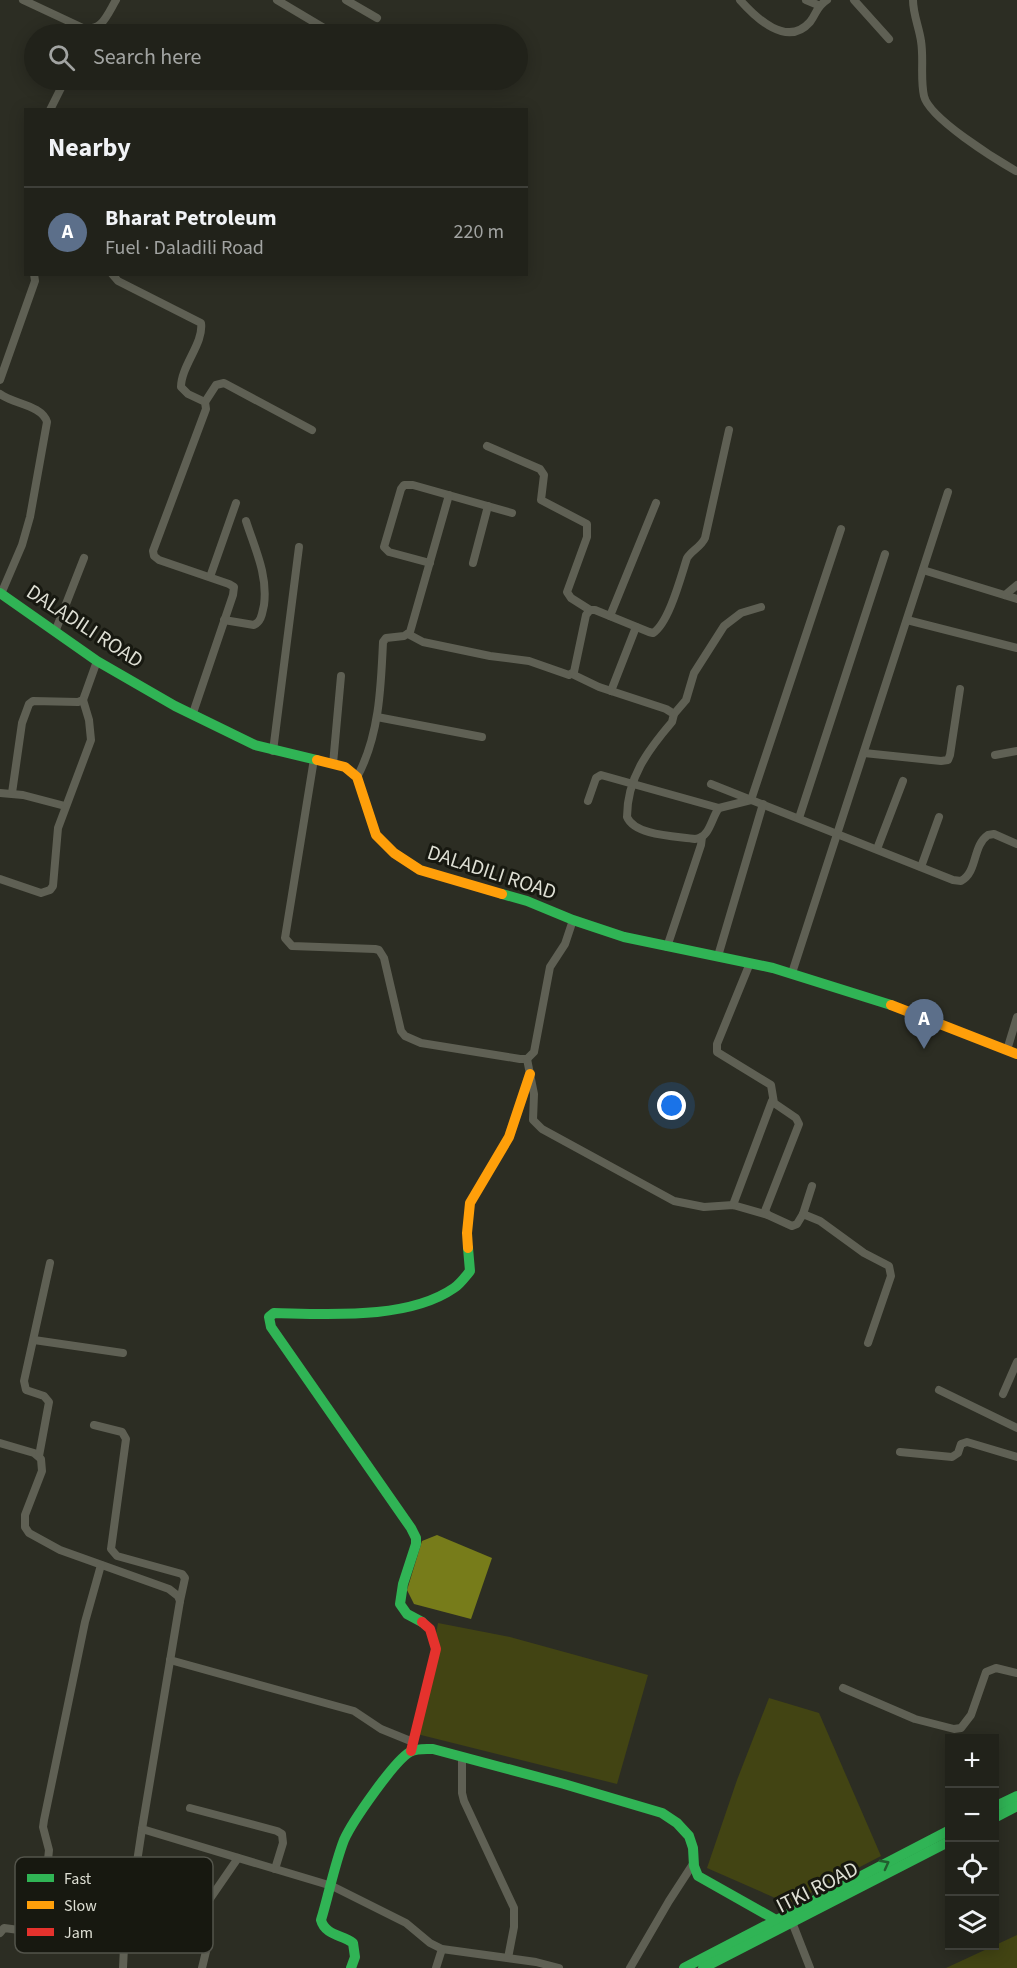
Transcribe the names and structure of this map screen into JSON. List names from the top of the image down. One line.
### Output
{"streets":{"main road":["DALADILI ROAD","ITKI ROAD"]},"legend":["Fast","Slow","Jam"],"page":{"search":"Search here","heading":"Nearby","list":[{"mark":"A","name":"Bharat Petroleum","note":"Fuel · Daladili Road","value":"220 m"}],"pins":"A","map_buttons":["+","−"]}}
